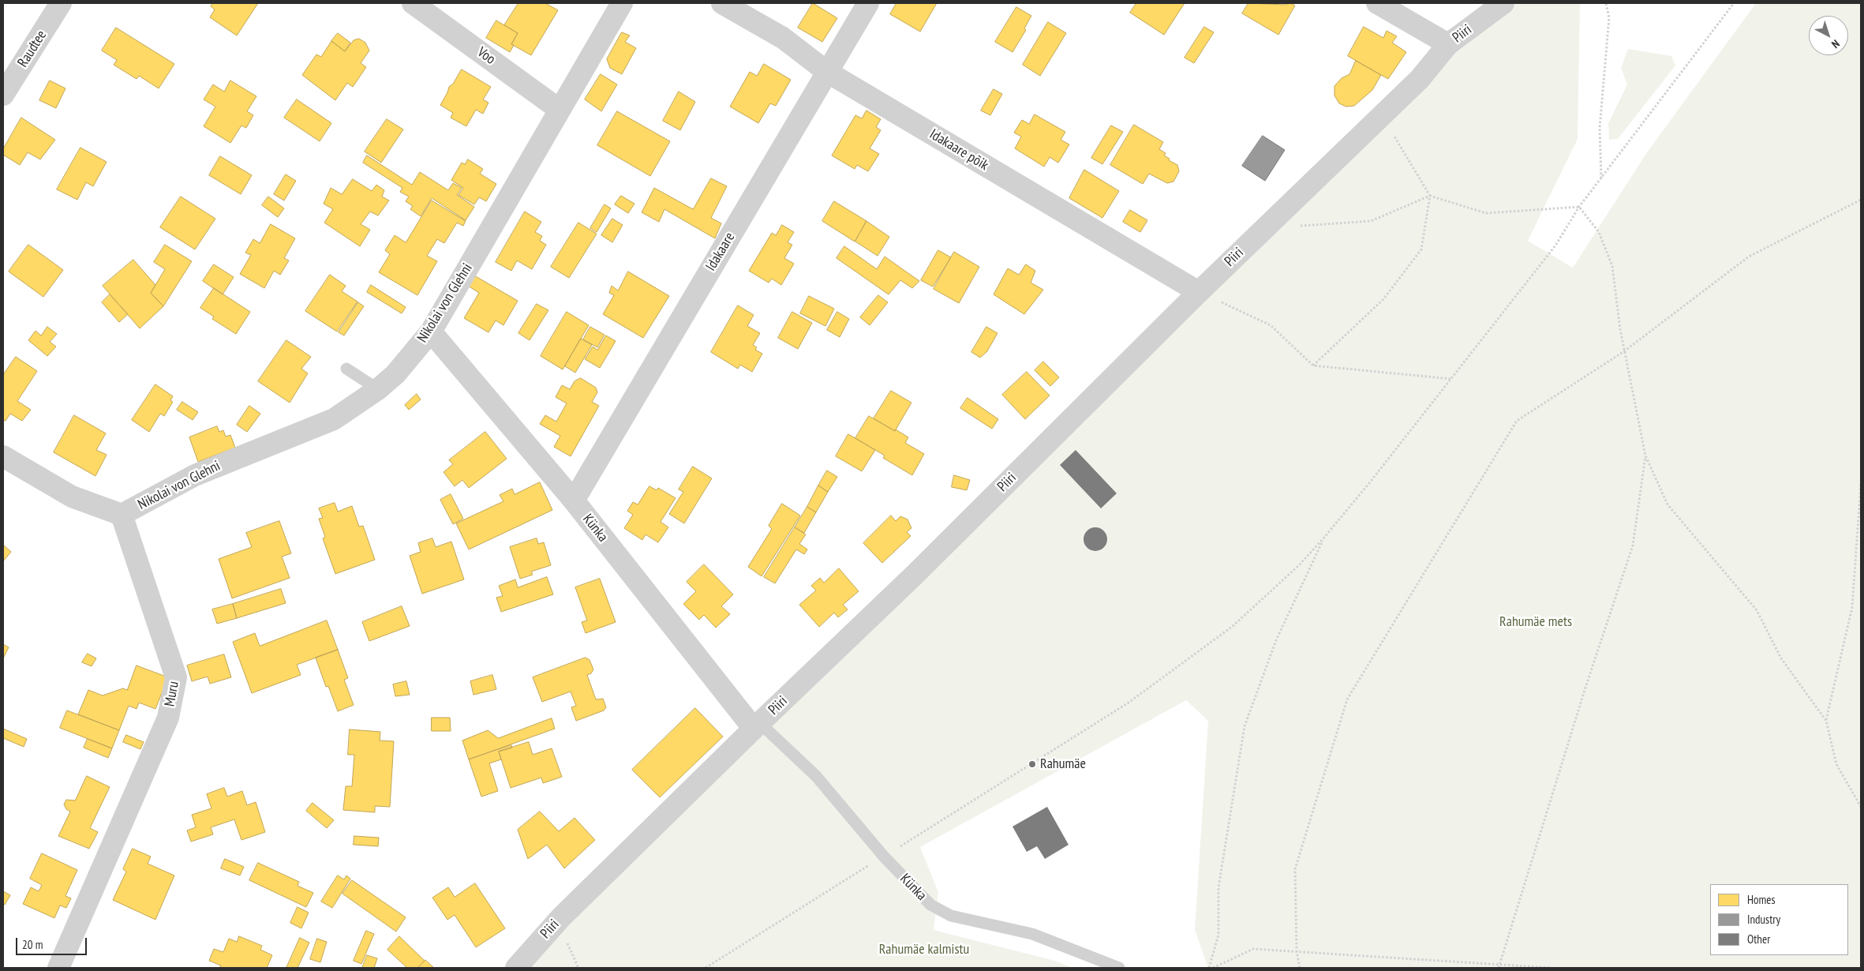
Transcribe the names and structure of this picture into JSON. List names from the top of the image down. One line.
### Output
{"streets":{"street":["Piiri","Raudtee","Voo","Idakaare põik","Idakaare","Nikolai von Glehni","Künka","Muru"]},"crossings":[["Piiri","Idakaare põik"],["Piiri","Künka"],["Voo","Nikolai von Glehni"],["Idakaare põik","Idakaare"],["Idakaare","Künka"],["Nikolai von Glehni","Künka"],["Nikolai von Glehni","Muru"]],"parks":["Rahumäe mets","Rahumäe kalmistu"],"places":["Rahumäe"],"legend":["Homes","Industry","Other"],"scale_bar":"20 m","north":"bottom right"}
